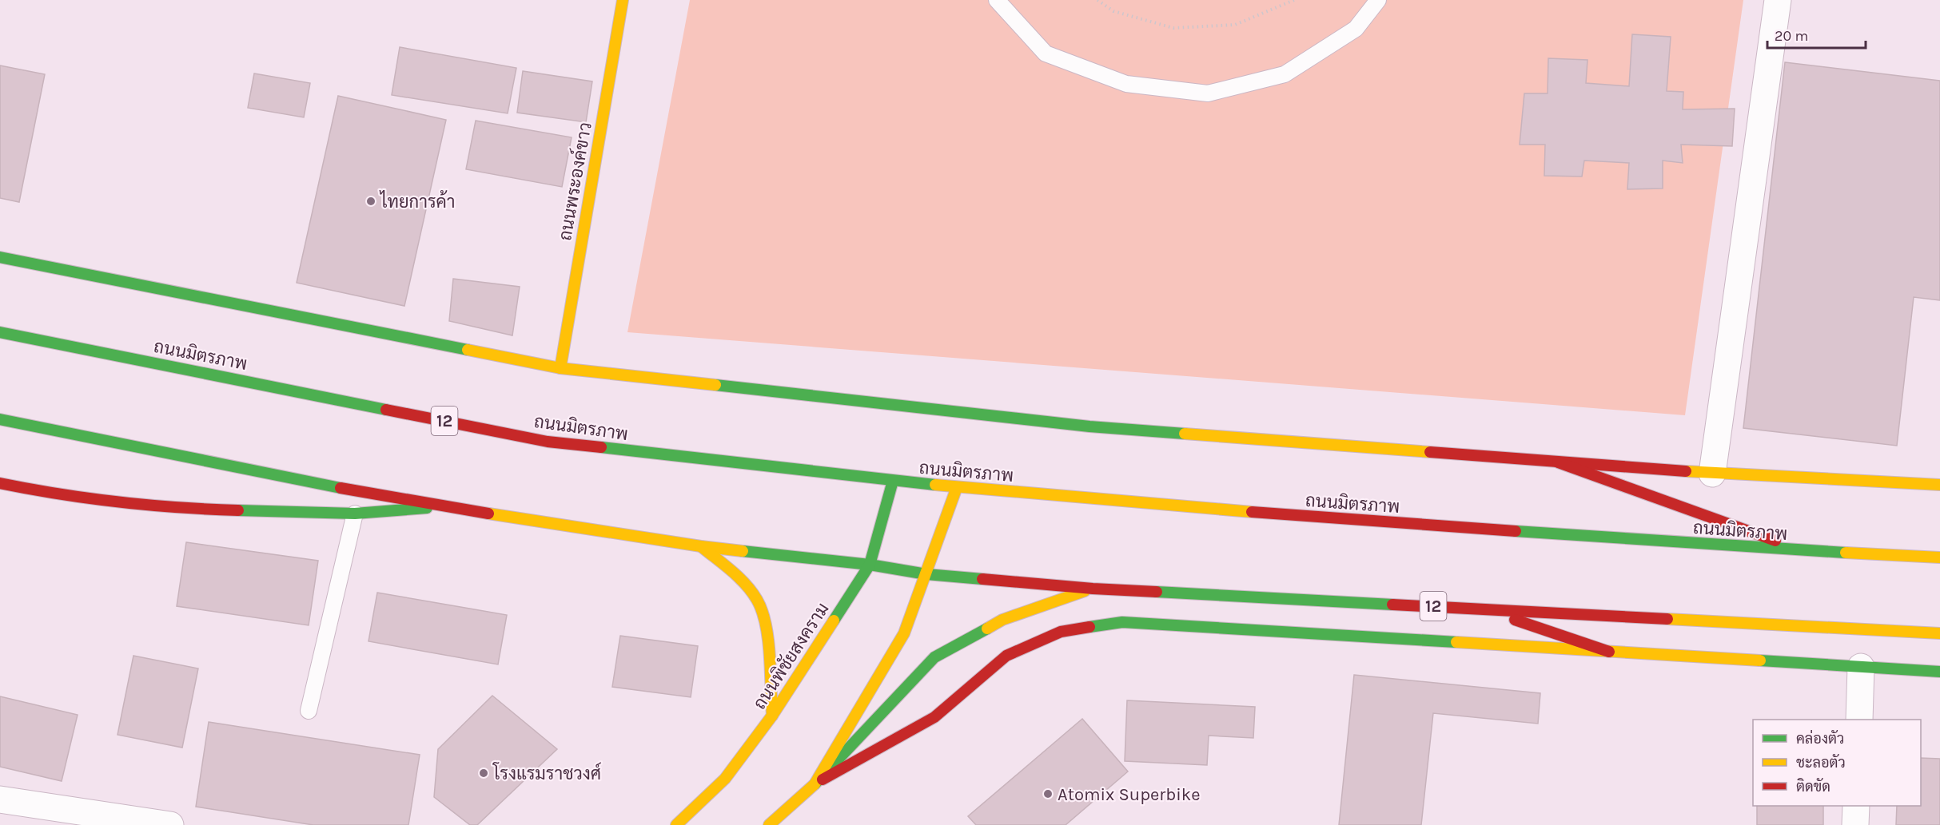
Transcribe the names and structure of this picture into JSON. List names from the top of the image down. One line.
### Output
{"streets":{"main road":["ถนนพระองค์ขาว","ถนนมิตรภาพ","12","ถนนพิชัยสงคราม"]},"crossings":[["ถนนมิตรภาพ","ถนนพิชัยสงคราม"],["12","ถนนพิชัยสงคราม"]],"places":["ไทยการค้า","โรงแรมราชวงศ์","Atomix Superbike"],"legend":["คล่องตัว","ชะลอตัว","ติดขัด"],"scale_bar":"20 m"}
